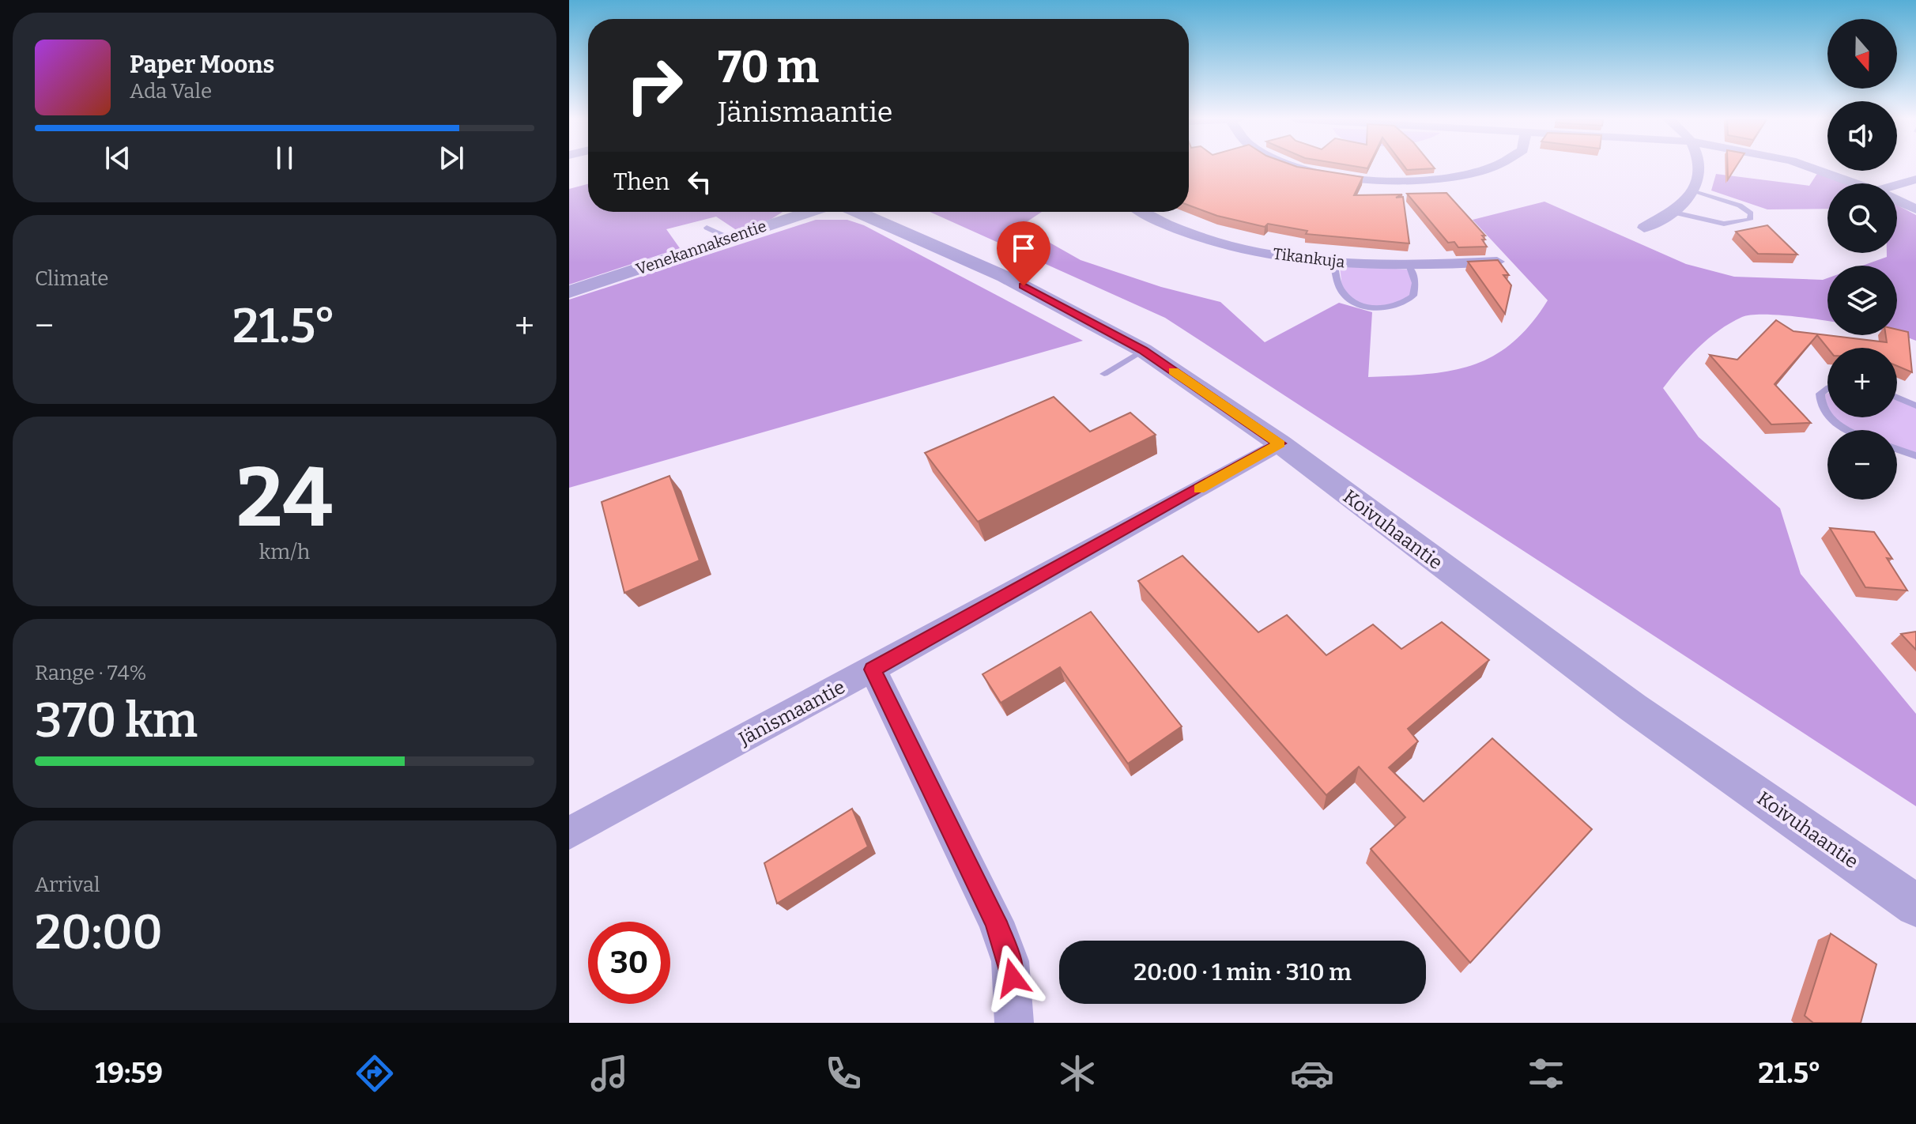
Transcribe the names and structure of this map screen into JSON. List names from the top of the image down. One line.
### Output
{"streets":{"street":["Venekannaksentie","Tikankuja","Koivuhaantie","Jänismaantie"]},"crossings":[["Koivuhaantie","Jänismaantie"]],"north":"bottom","page":{"map_buttons":["+","−"],"turn":["70 m","Jänismaantie"],"song":["Paper Moons","Ada Vale"],"then":"Then","tile":["Climate",["24","km/h"],["Range · 74%","370 km"],["Arrival","20:00"]],"heat":["−","21.5°","+"],"limit":"30","trip":"20:00 · 1 min · 310 m","tabs":["19:59","21.5°"]}}
